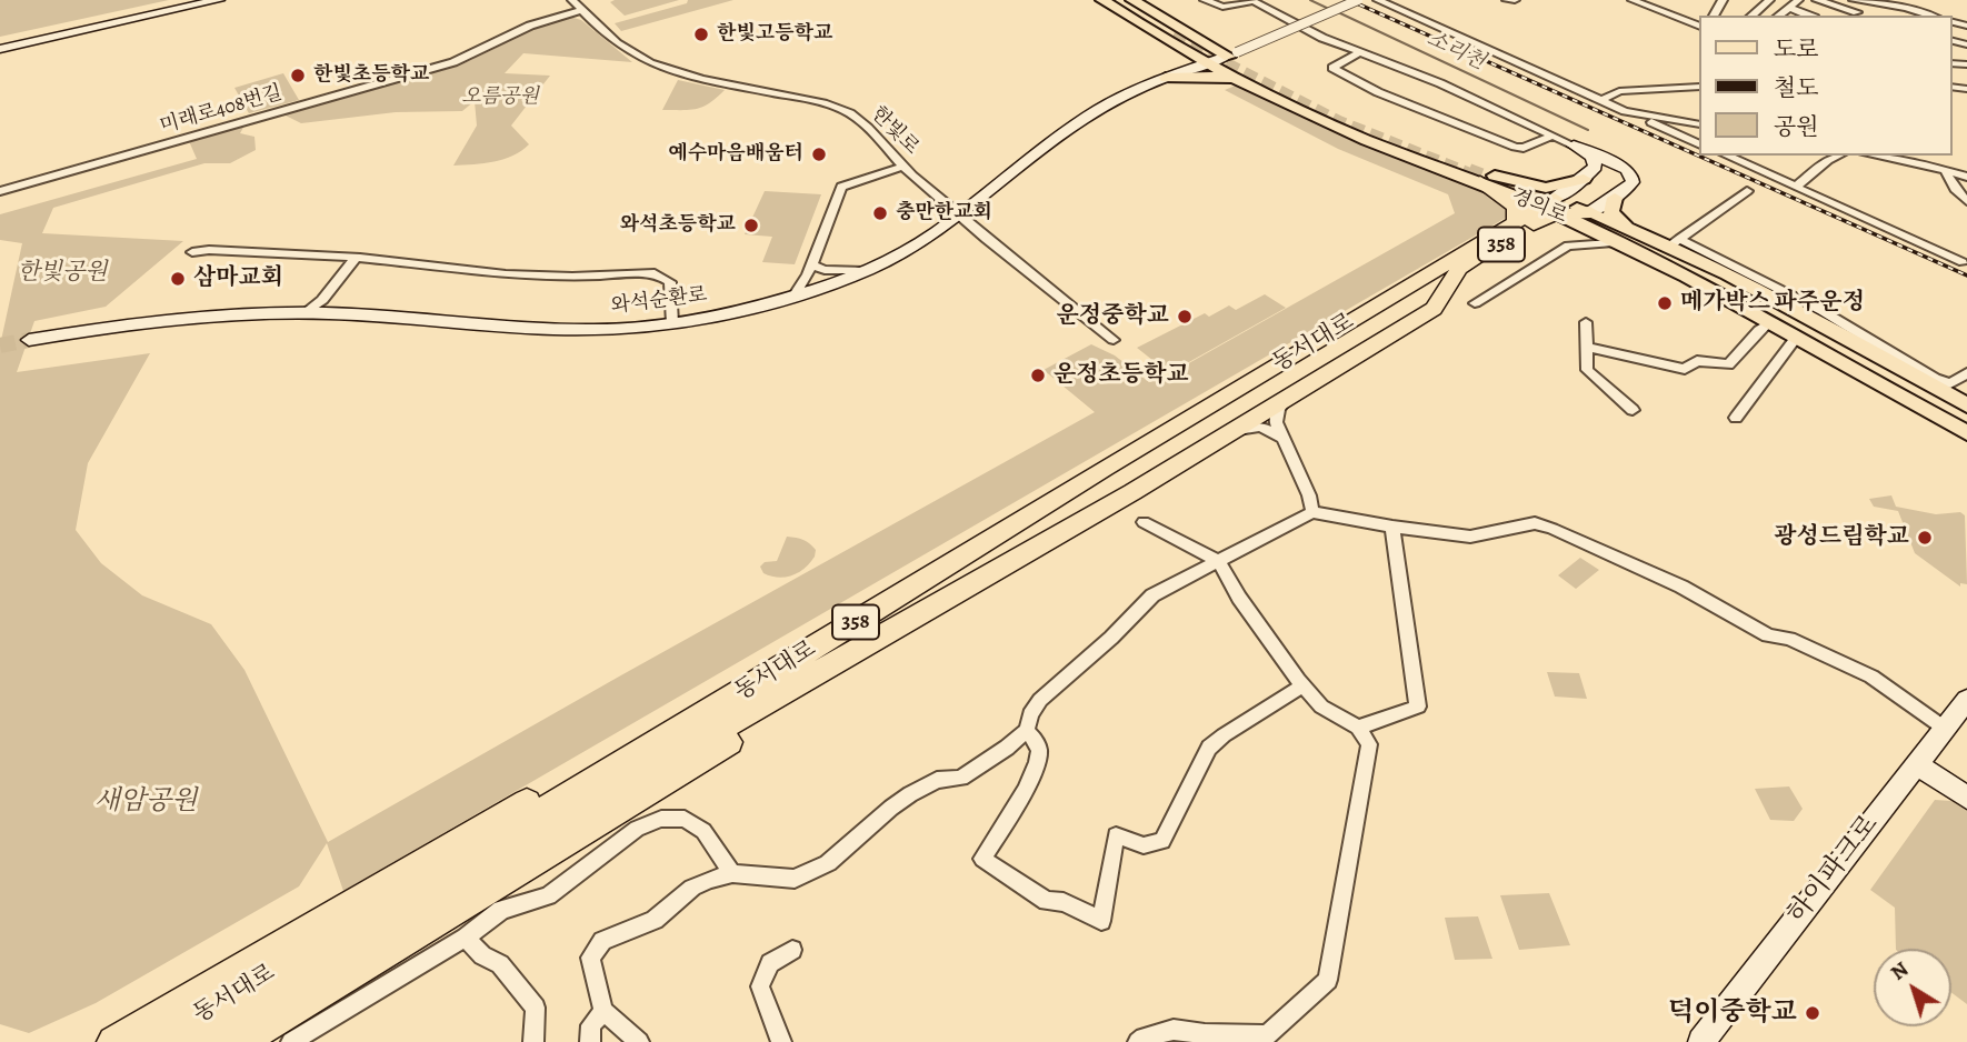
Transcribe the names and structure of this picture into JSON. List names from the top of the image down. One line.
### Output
{"streets":{"highway":["358","동서대로"],"main road":["경의로"],"street":["미래로408번길","한빛로","와석순환로","하이파크로"]},"crossings":[["미래로408번길","한빛로"],["한빛로","와석순환로"],["경의로","와석순환로"],["경의로","동서대로"]],"water":["소리천"],"parks":["오름공원","한빛공원","새암공원"],"places":["한빛고등학교","한빛초등학교","예수마음배움터","충만한교회","와석초등학교","삼마교회","메가박스 파주운정","운정중학교","운정초등학교","광성드림학교","덕이중학교"],"legend":["도로","철도","공원"],"north":"top left"}
